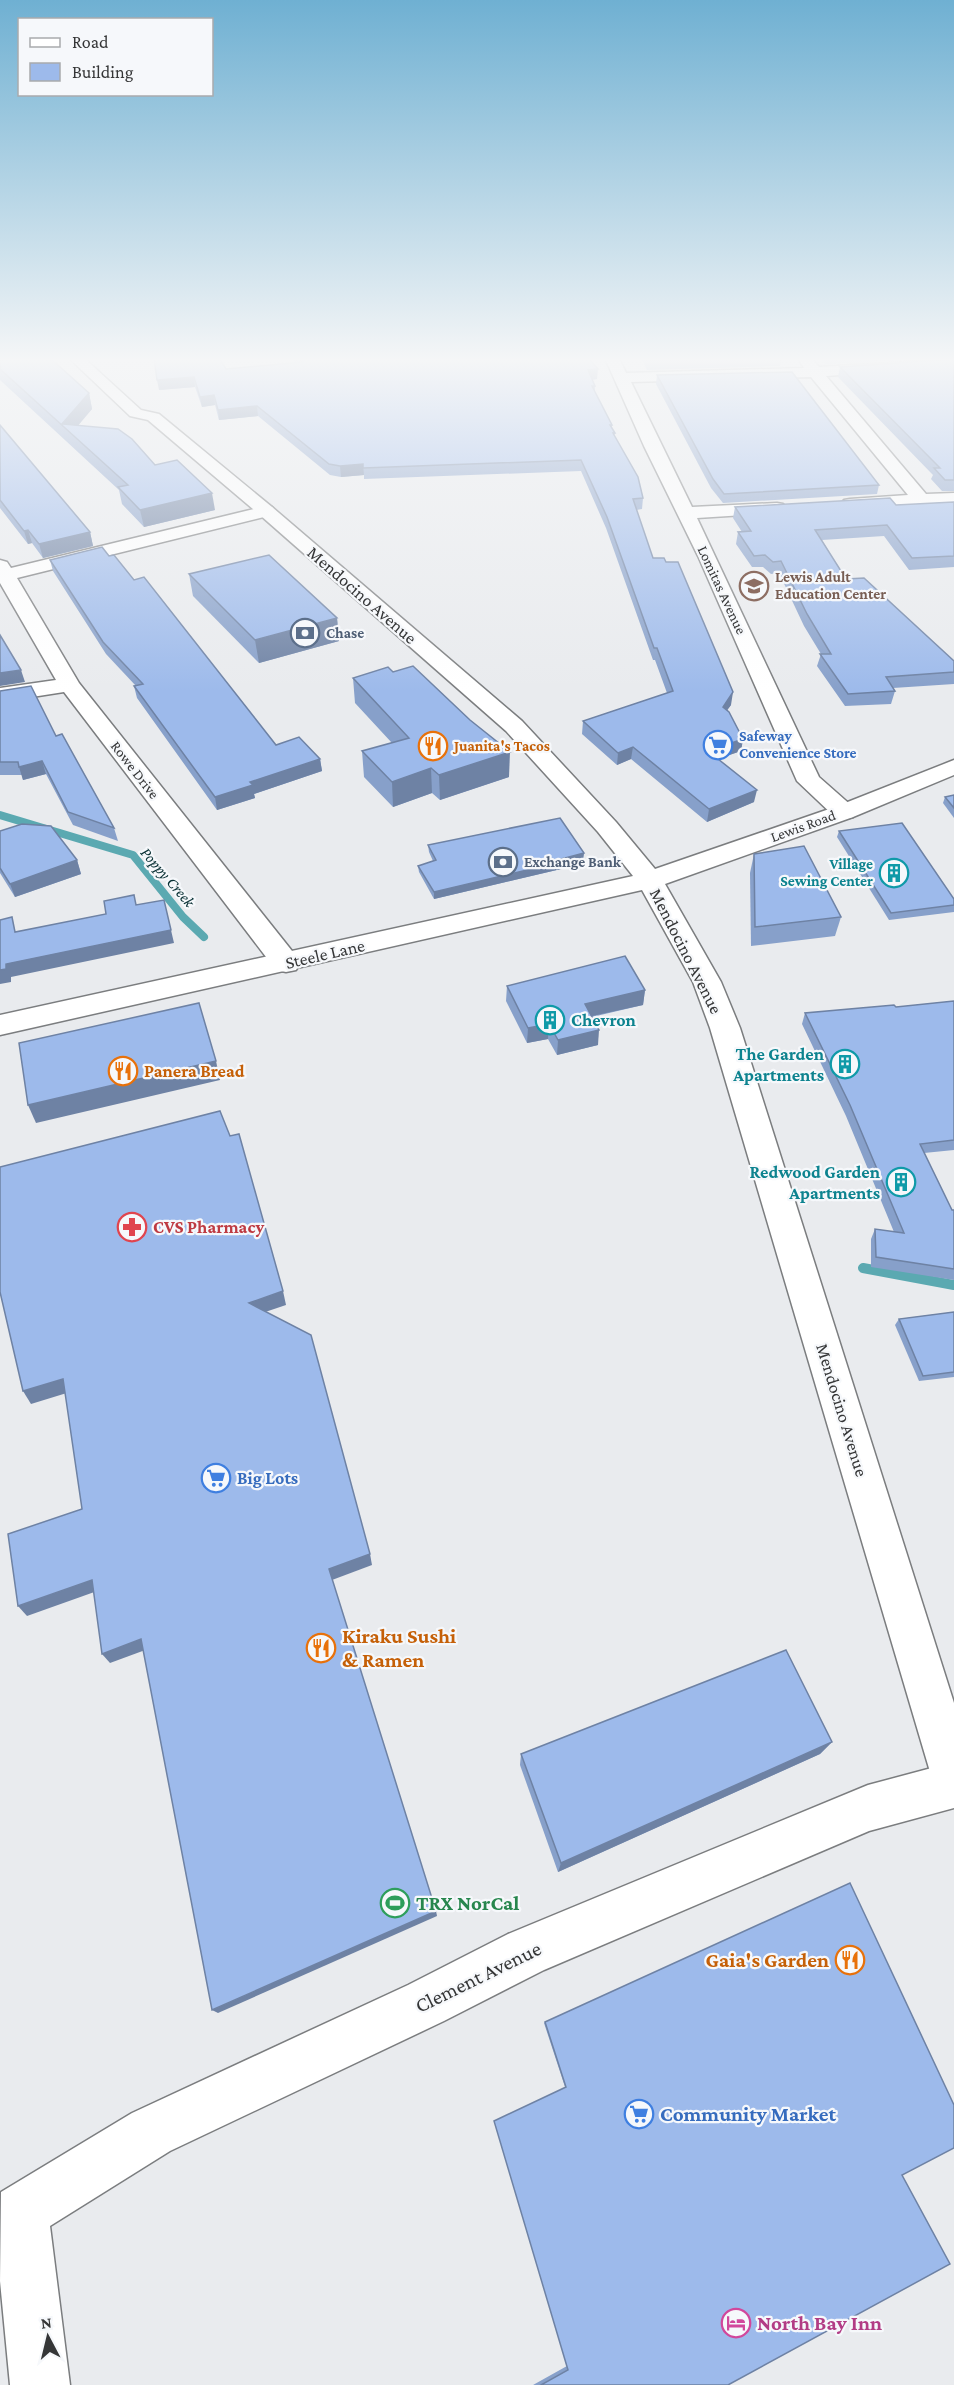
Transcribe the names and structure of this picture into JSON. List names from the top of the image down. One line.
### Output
{"streets":{"street":["Lomitas Avenue","Mendocino Avenue","Rowe Drive","Lewis Road","Steele Lane","Clement Avenue"]},"crossings":[["Lomitas Avenue","Lewis Road"],["Mendocino Avenue","Lewis Road"],["Mendocino Avenue","Steele Lane"],["Rowe Drive","Steele Lane"],["Lewis Road","Steele Lane"]],"water":["Poppy Creek"],"places":{"school or university":["Lewis Adult Education Center"],"bank":["Chase","Exchange Bank"],"supermarket":["Safeway Convenience Store","Big Lots","Community Market"],"restaurant":["Juanita's Tacos","Panera Bread","Kiraku Sushi & Ramen","Gaia's Garden"],"building":["Village Sewing Center","Chevron","The Garden Apartments","Redwood Garden Apartments"],"pharmacy":["CVS Pharmacy"],"sports":["TRX NorCal"],"hotel":["North Bay Inn"]},"legend":["Road","Building"],"north":"top"}
